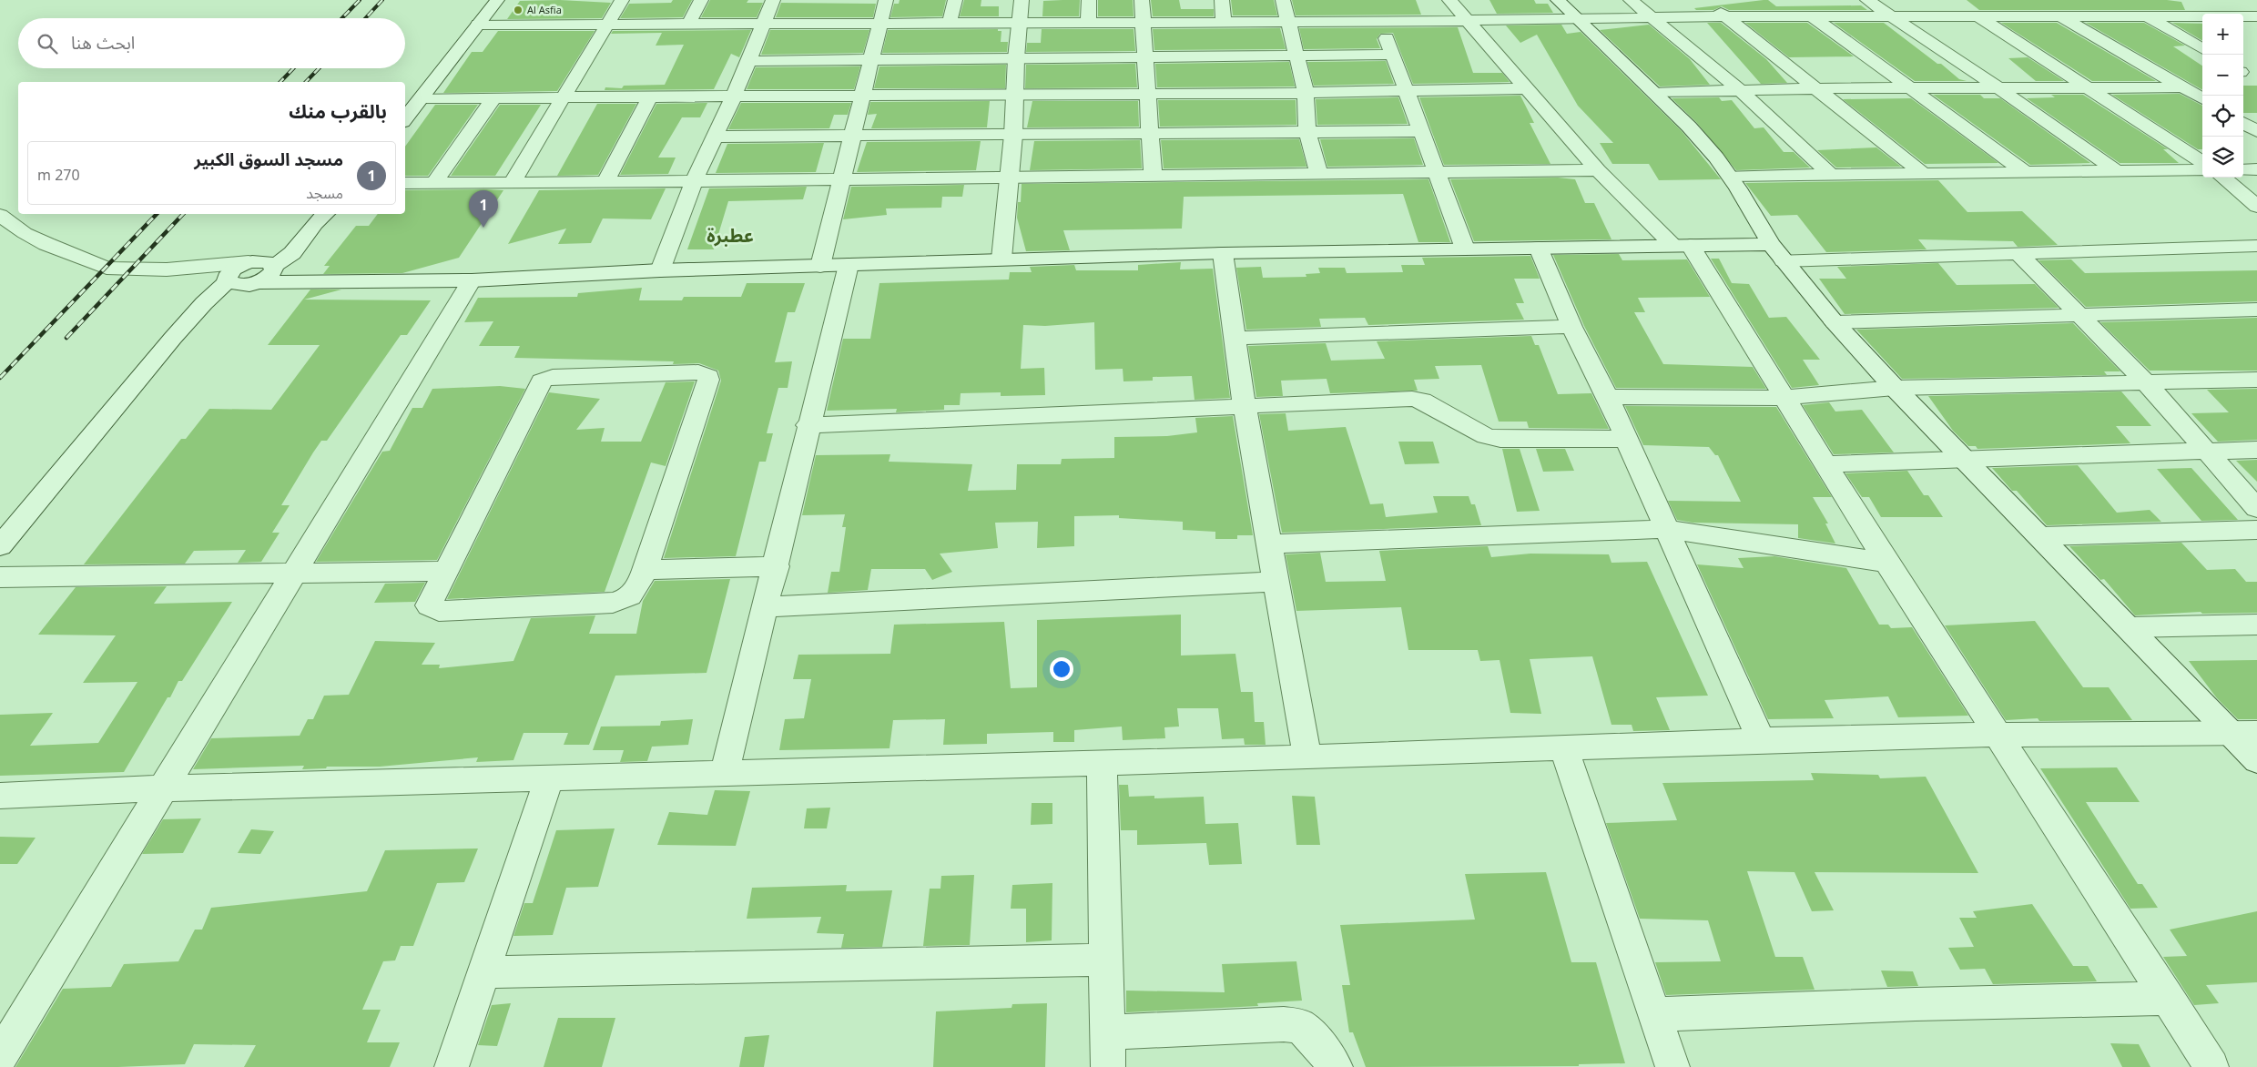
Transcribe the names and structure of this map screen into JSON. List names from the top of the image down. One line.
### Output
{"districts":["عطبرة"],"places":["Al Asfia"],"page":{"map_buttons":["+","−"],"search":"ابحث هنا","heading":"بالقرب منك","list":[{"mark":"1","name":"مسجد السوق الكبير","note":"مسجد","value":"270 m"}],"pins":"1"}}
